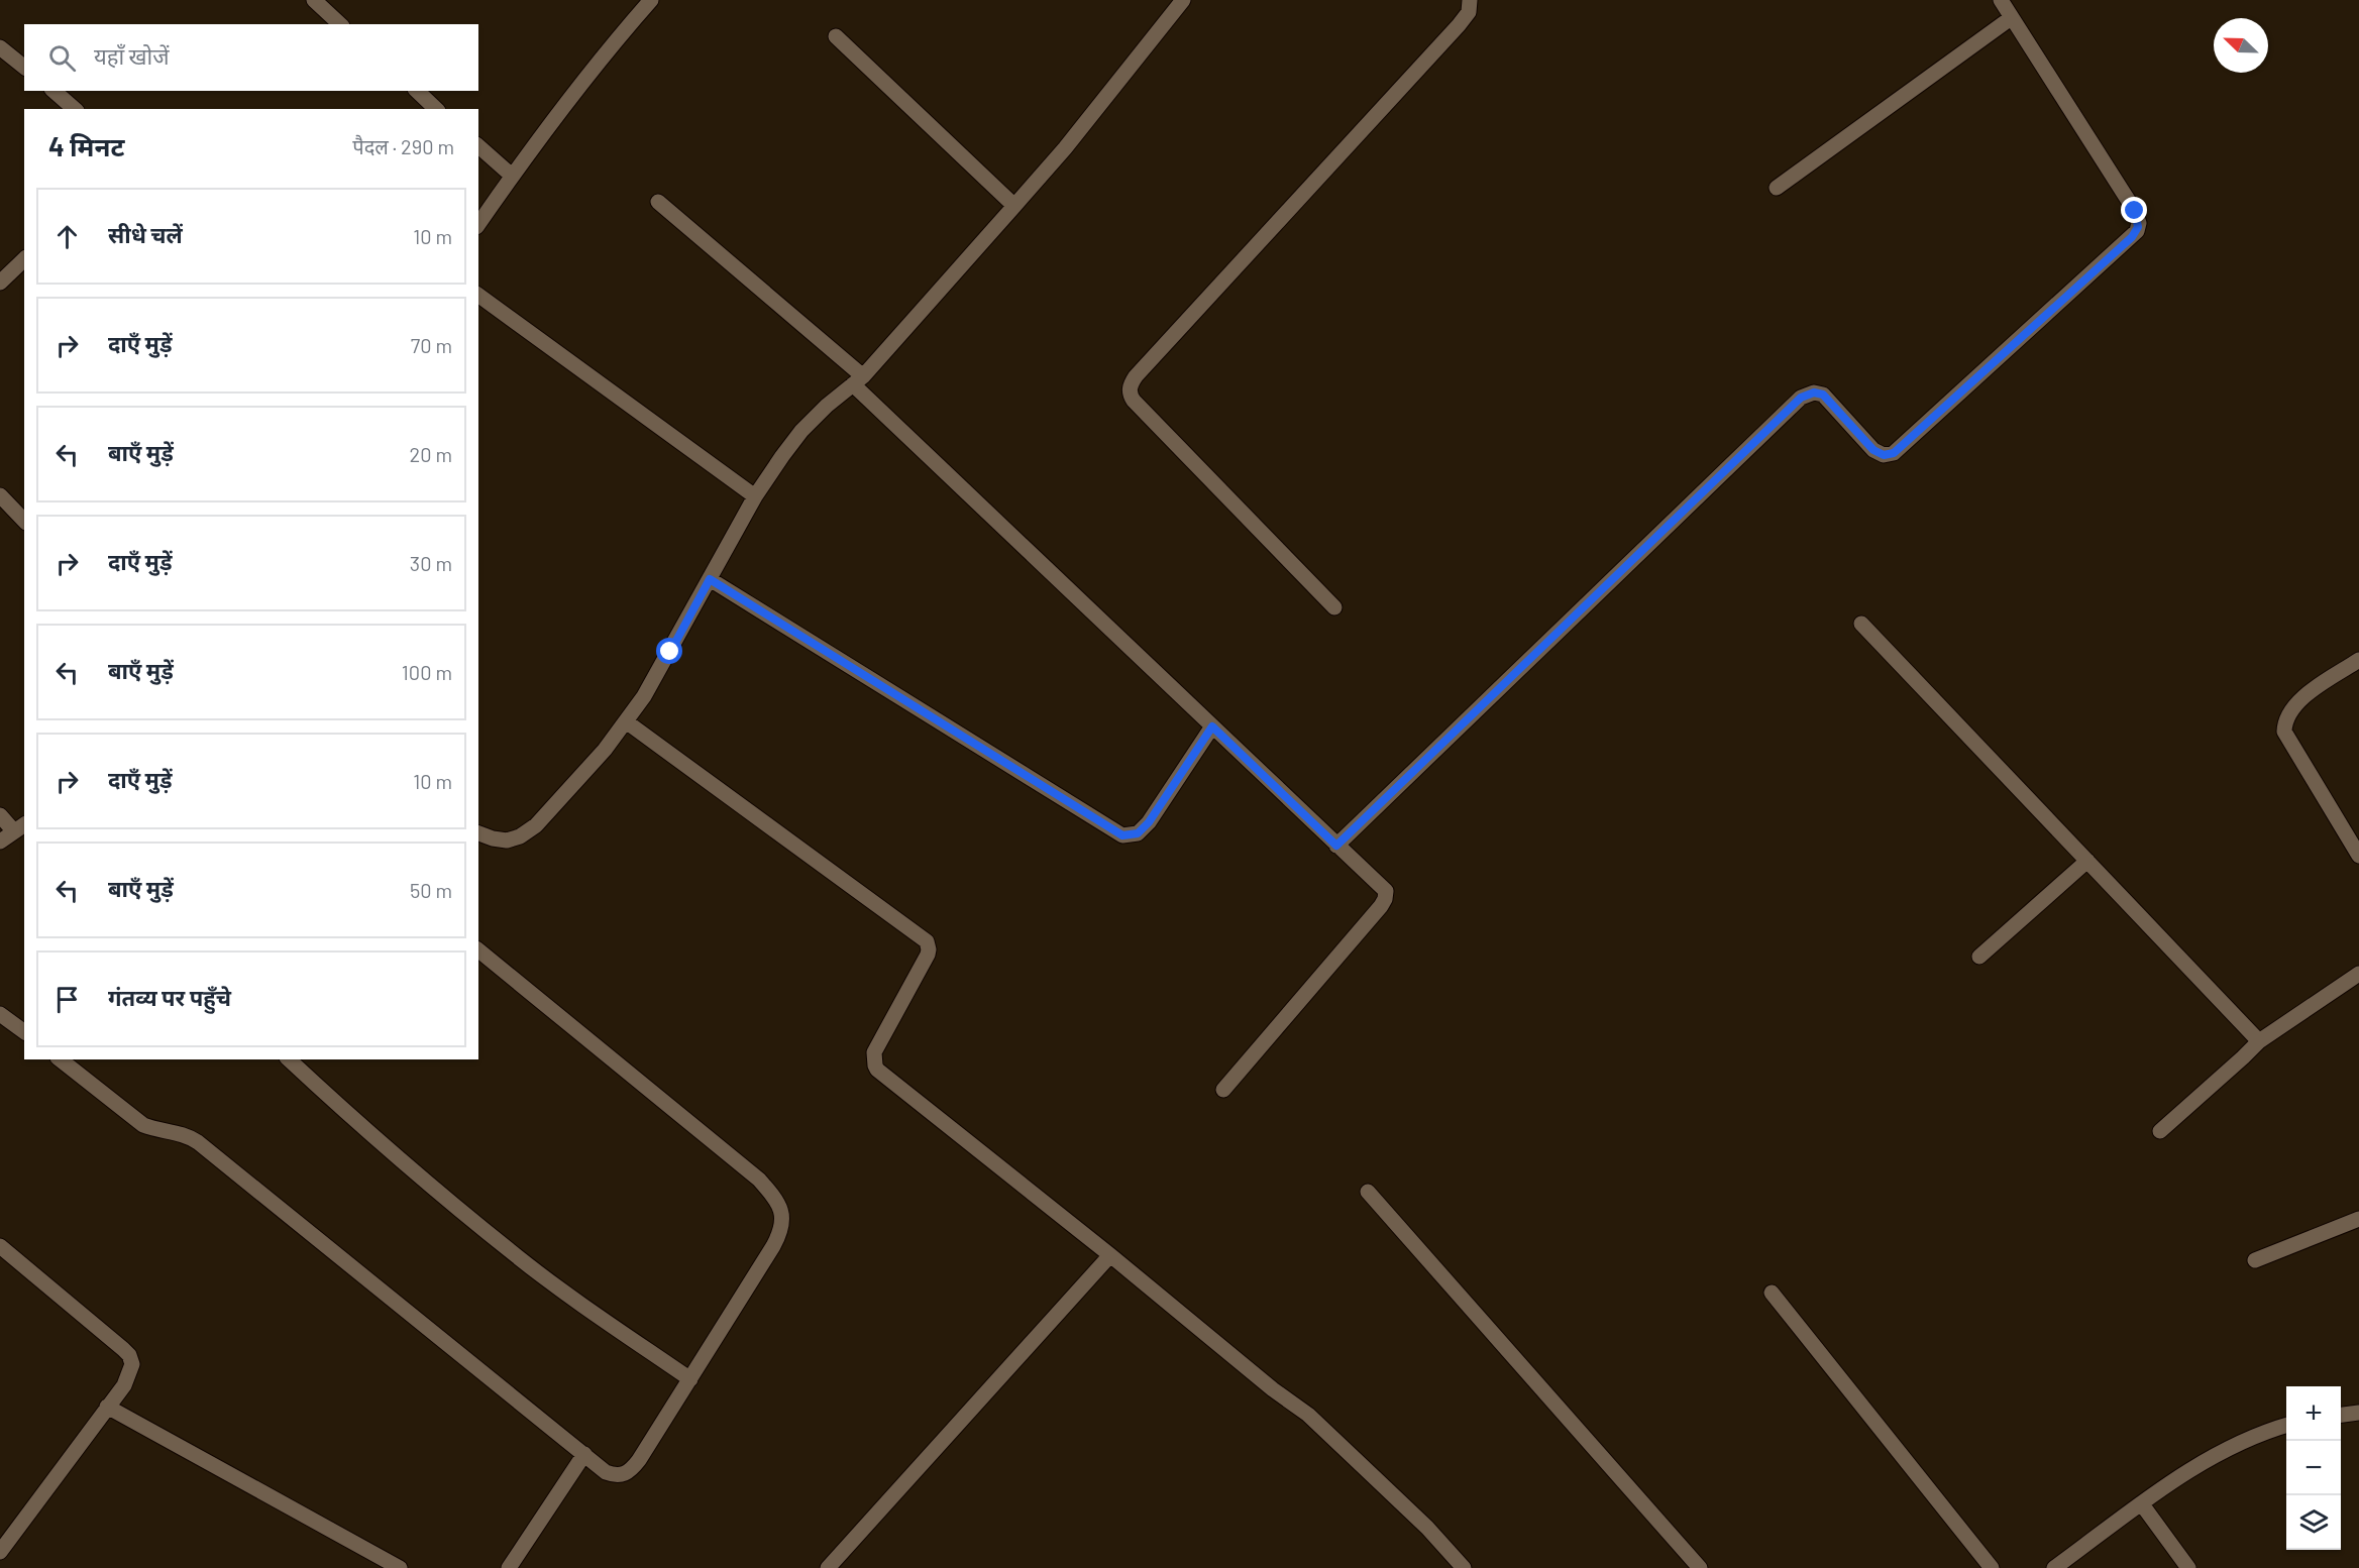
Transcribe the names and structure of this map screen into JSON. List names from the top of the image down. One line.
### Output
{"north":"top left","page":{"search":"यहाँ खोजें","heading":["4 मिनट","पैदल · 290 m"],"list":[["सीधे चलें","10 m"],["दाएँ मुड़ें","70 m"],["बाएँ मुड़ें","20 m"],["दाएँ मुड़ें","30 m"],["बाएँ मुड़ें","100 m"],["दाएँ मुड़ें","10 m"],["बाएँ मुड़ें","50 m"],"गंतव्य पर पहुँचे"],"map_buttons":["+","−"]}}
